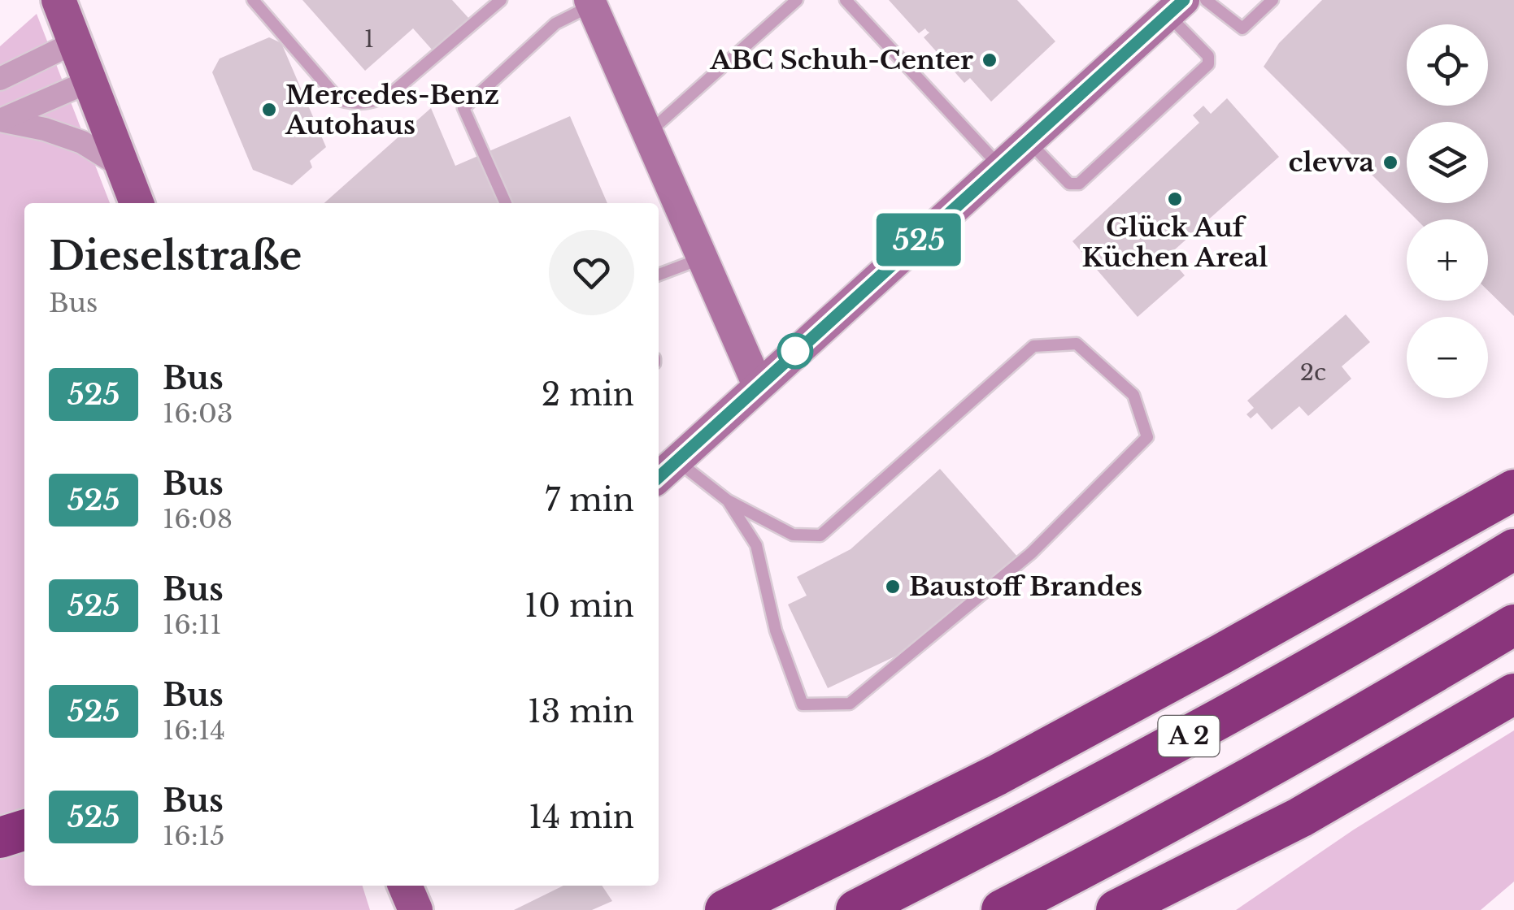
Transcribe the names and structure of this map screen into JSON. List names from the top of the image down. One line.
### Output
{"streets":{"highway":["A 2"]},"places":["ABC Schuh-Center","Mercedes-Benz Autohaus","clevva","Glück Auf Küchen Areal","Baustoff Brandes"],"lines":["bus line 525"],"house_numbers":["1","2c"],"page":{"on_map":"525","map_buttons":["+","−"],"heading":["Dieselstraße","Bus"],"list":[{"mark":"525","name":"Bus","note":"16:03","value":"2 min"},{"mark":"525","name":"Bus","note":"16:08","value":"7 min"},{"mark":"525","name":"Bus","note":"16:11","value":"10 min"},{"mark":"525","name":"Bus","note":"16:14","value":"13 min"},{"mark":"525","name":"Bus","note":"16:15","value":"14 min"}]}}
